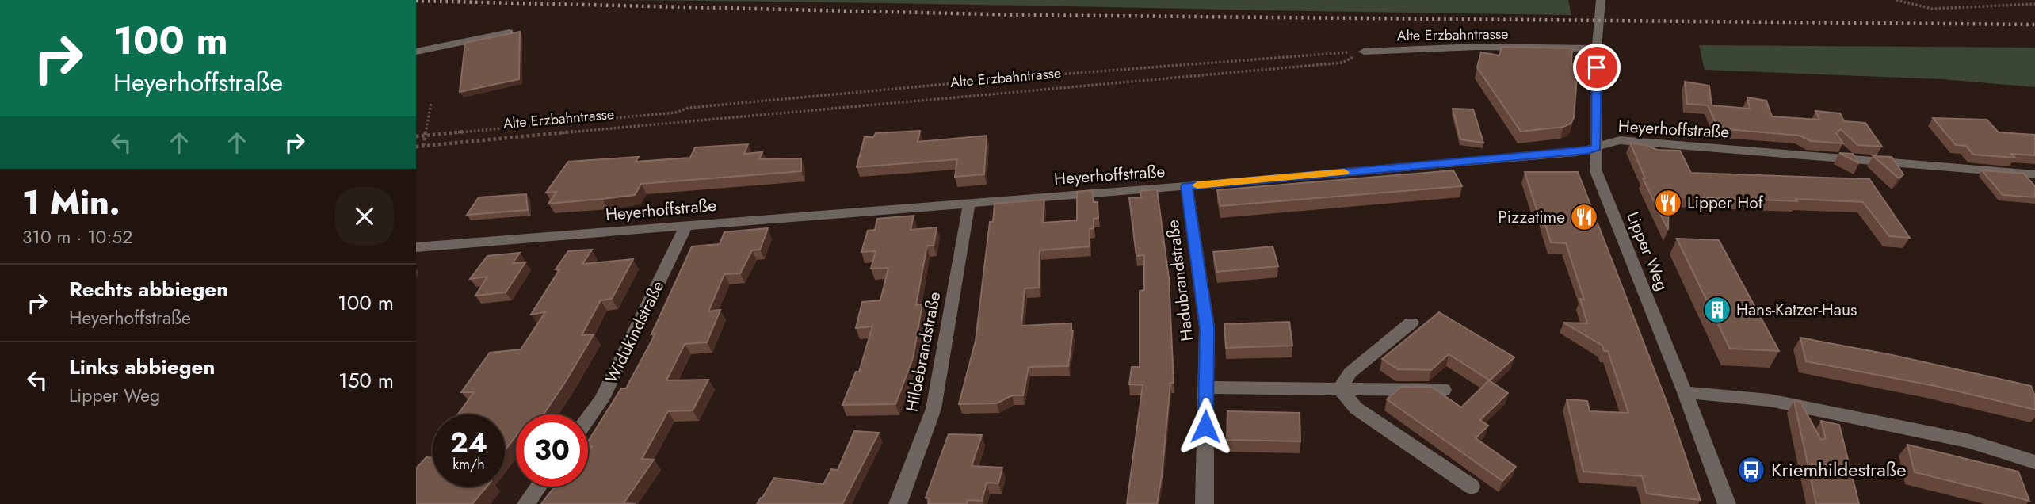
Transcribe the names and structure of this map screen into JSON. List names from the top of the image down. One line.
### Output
{"streets":{"street":["Alte Erzbahntrasse","Heyerhoffstraße","Lipper Weg","Hadubrandstraße","Widukindstraße","Hildebrandstraße"]},"crossings":[["Alte Erzbahntrasse","Lipper Weg"],["Heyerhoffstraße","Lipper Weg"],["Heyerhoffstraße","Hadubrandstraße"],["Heyerhoffstraße","Widukindstraße"],["Heyerhoffstraße","Hildebrandstraße"]],"places":{"restaurant":["Lipper Hof","Pizzatime"],"building":["Hans-Katzer-Haus"],"bus stop":["Kriemhildestraße"]},"page":{"turn":["100 m","Heyerhoffstraße"],"heading":["1 Min.","310 m · 10:52"],"list":[{"name":"Rechts abbiegen","note":"Heyerhoffstraße","value":"100 m"},{"name":"Links abbiegen","note":"Lipper Weg","value":"150 m"}],"speed":"24 km/h","limit":"30"}}
